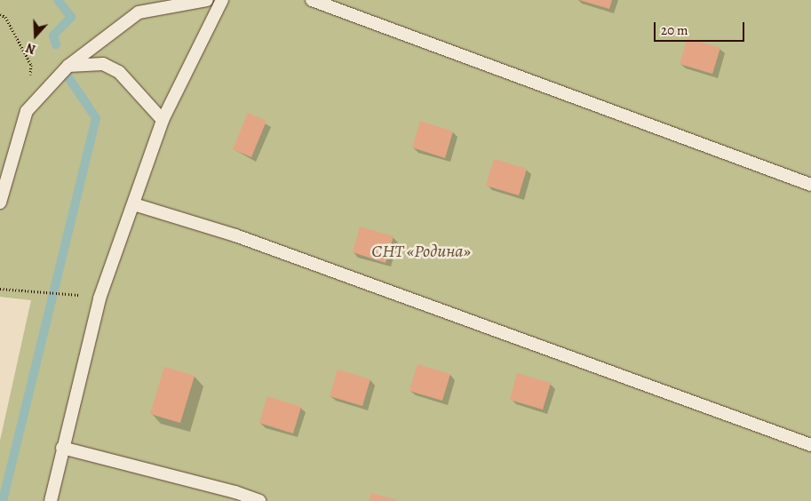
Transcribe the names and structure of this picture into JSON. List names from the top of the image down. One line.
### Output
{"parks":["СНТ «Родина»"],"scale_bar":"20 m","north":"bottom"}
